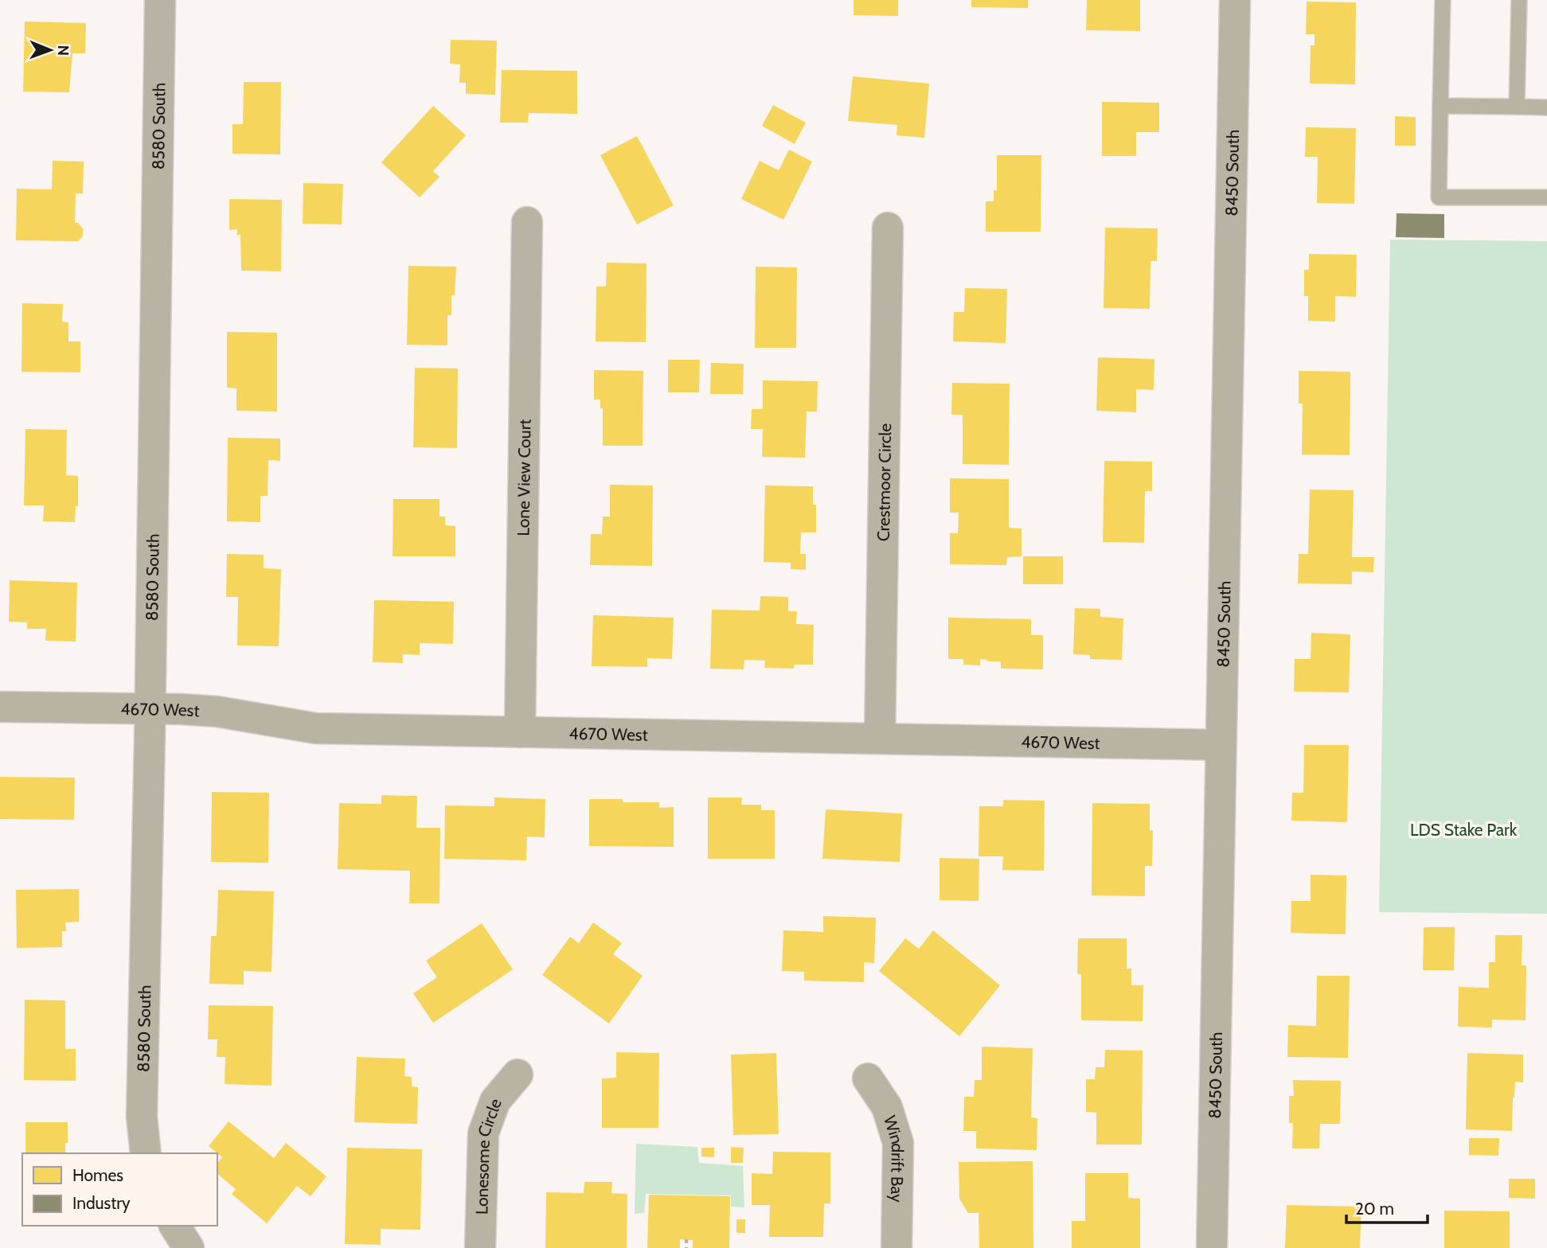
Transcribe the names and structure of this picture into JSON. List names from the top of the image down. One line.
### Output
{"streets":{"street":["8580 South","8450 South","Lone View Court","Crestmoor Circle","4670 West","Lonesome Circle","Windrift Bay"]},"crossings":[["8580 South","4670 West"],["8450 South","4670 West"],["Lone View Court","4670 West"],["Crestmoor Circle","4670 West"]],"parks":["LDS Stake Park"],"legend":["Homes","Industry"],"scale_bar":"20 m","north":"right"}
